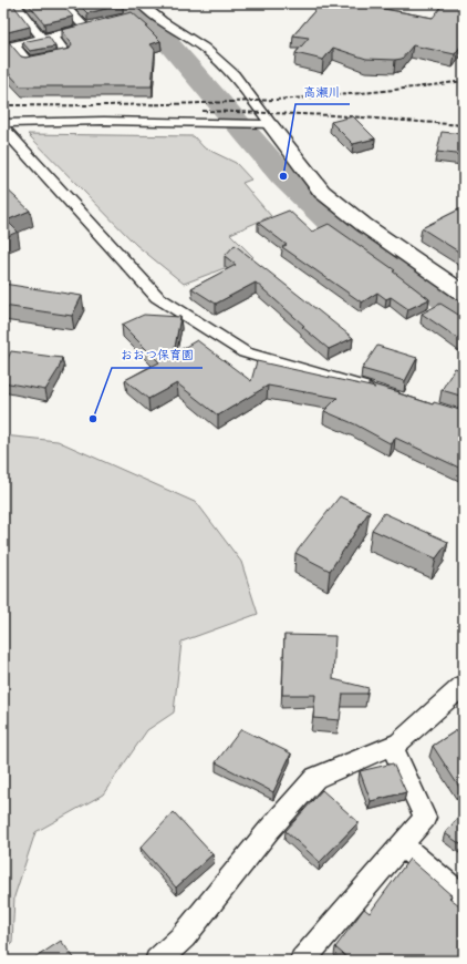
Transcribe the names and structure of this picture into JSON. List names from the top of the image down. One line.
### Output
{"places":["高瀬川","おおつ保育園"]}
